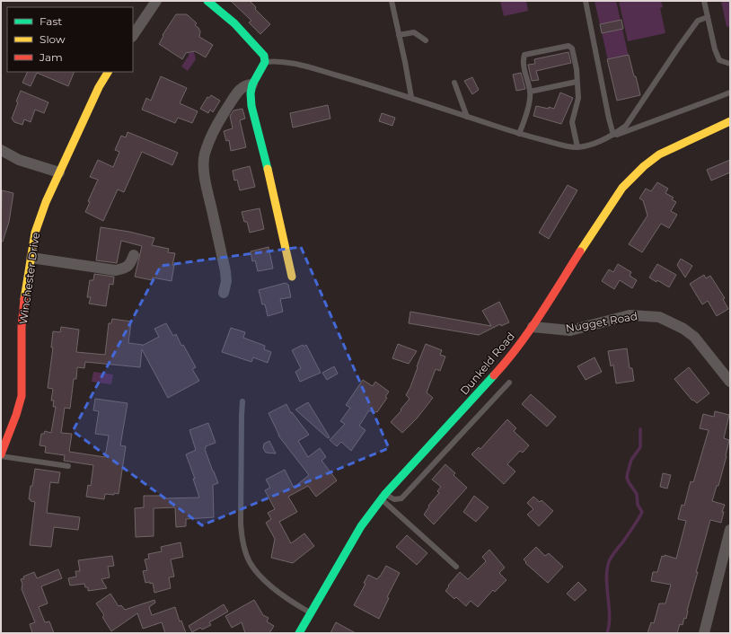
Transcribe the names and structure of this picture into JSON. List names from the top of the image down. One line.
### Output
{"streets":{"street":["Winchester Drive","Nugget Road","Dunkeld Road"]},"crossings":[["Nugget Road","Dunkeld Road"]],"legend":["Fast","Slow","Jam"]}
